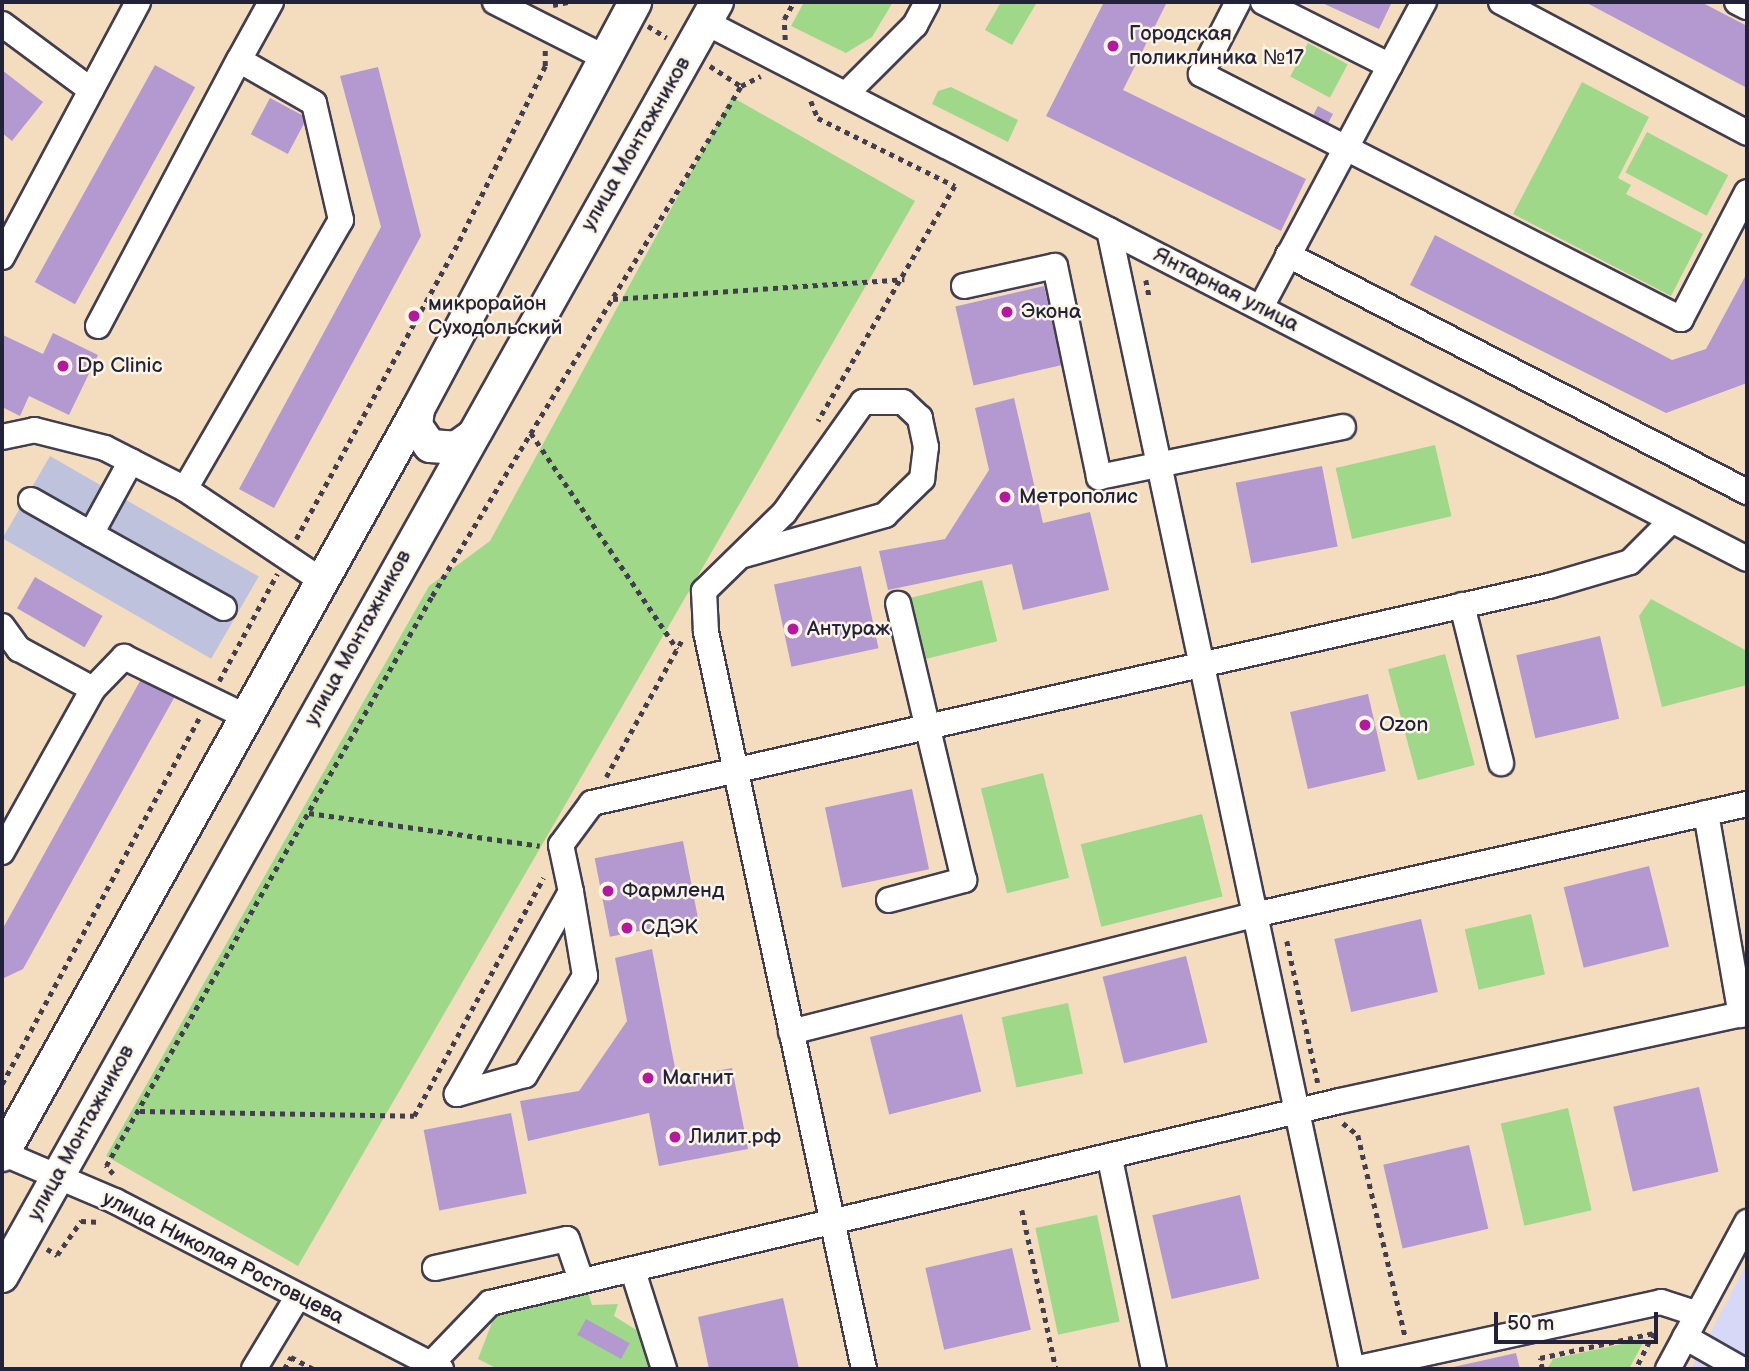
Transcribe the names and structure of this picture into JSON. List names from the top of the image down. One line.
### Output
{"streets":{"main road":["улица Монтажников"],"street":["Янтарная улица","улица Николая Ростовцева"]},"crossings":[["улица Монтажников","Янтарная улица"],["улица Монтажников","улица Николая Ростовцева"]],"places":["Городская поликлиника №17","Экона","микрорайон Суходольский","Dp Clinic","Метрополис","Антураж","Ozon","Фармленд","СДЭК","Магнит","Лилит.рф"],"scale_bar":"50 m"}
